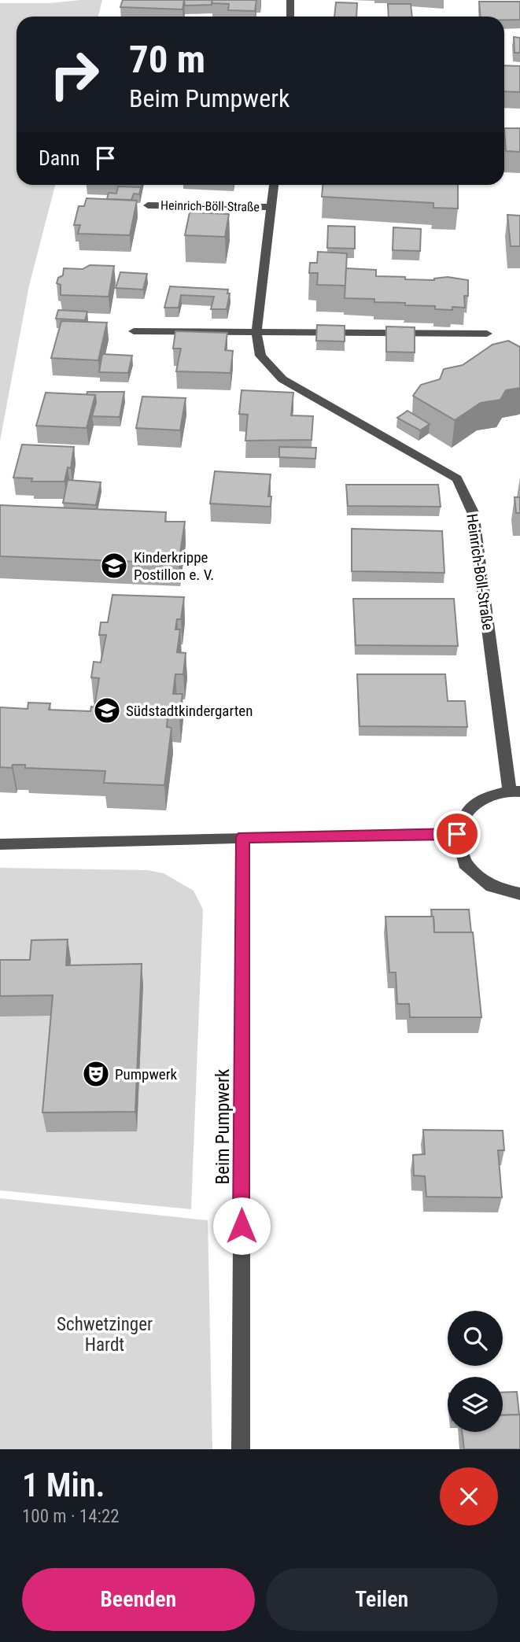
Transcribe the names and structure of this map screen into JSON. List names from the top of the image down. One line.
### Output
{"streets":{"street":["Heinrich-Böll-Straße","Beim Pumpwerk"]},"parks":["Schwetzinger Hardt"],"places":{"school or university":["Kinderkrippe Postillon e. V.","Südstadtkindergarten"],"theatre":["Pumpwerk"]},"page":{"turn":["70 m","Beim Pumpwerk"],"then":"Dann","heading":["1 Min.","100 m · 14:22"],"buttons":["Beenden","Teilen"]}}
